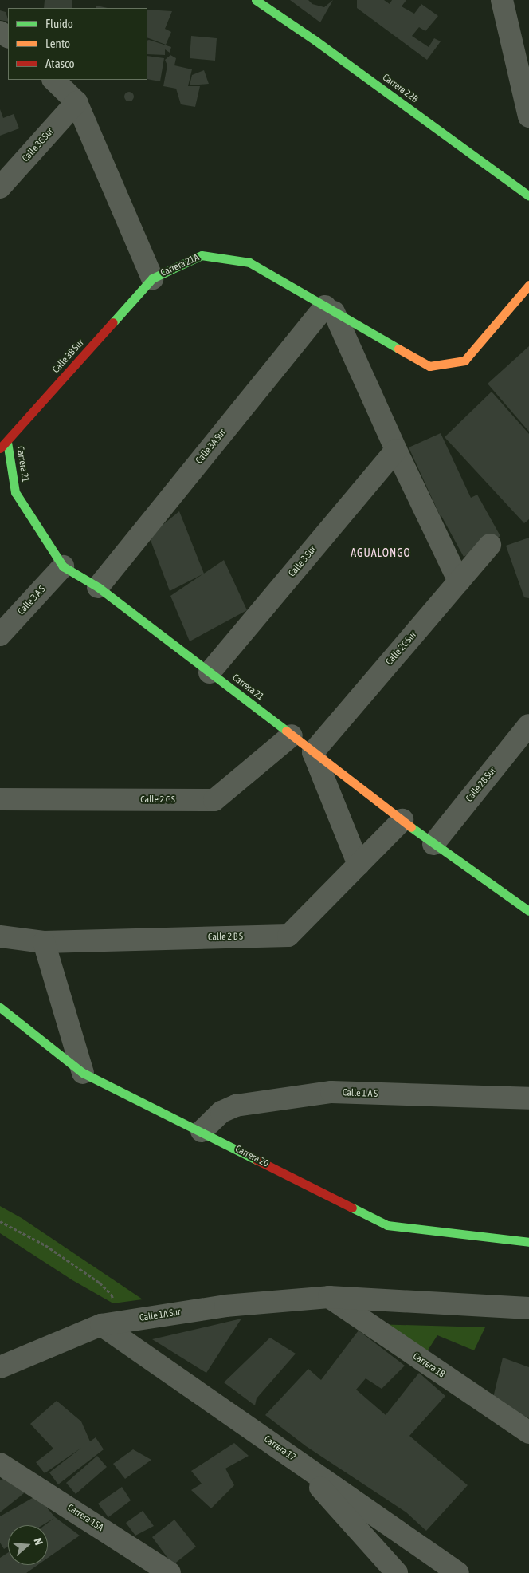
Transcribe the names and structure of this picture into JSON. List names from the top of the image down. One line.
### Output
{"streets":{"street":["Carrera 22B","Calle 3C Sur","Carrera 21A","Calle 3B Sur","Calle 3A Sur","Carrera 21","Calle 3 Sur","Calle 3 A S","Calle 2C Sur","Calle 2B Sur","Calle 2 C S","Calle 2 B S","Calle 1 A S","Carrera 20","Calle 1A Sur","Carrera 18","Carrera 17","Carrera 15A"]},"crossings":[["Calle 3C Sur","Carrera 21A"],["Carrera 21A","Calle 3B Sur"],["Carrera 21A","Calle 3A Sur"],["Calle 3B Sur","Carrera 21"],["Calle 3A Sur","Carrera 21"],["Carrera 21","Calle 3 Sur"],["Carrera 21","Calle 3 A S"],["Carrera 21","Calle 2C Sur"],["Carrera 21","Calle 2B Sur"],["Carrera 21","Calle 2 C S"],["Carrera 21","Calle 2 B S"],["Calle 1 A S","Carrera 20"],["Calle 1A Sur","Carrera 18"],["Calle 1A Sur","Carrera 17"]],"districts":["AGUALONGO"],"legend":["Fluido","Lento","Atasco"],"north":"right"}
